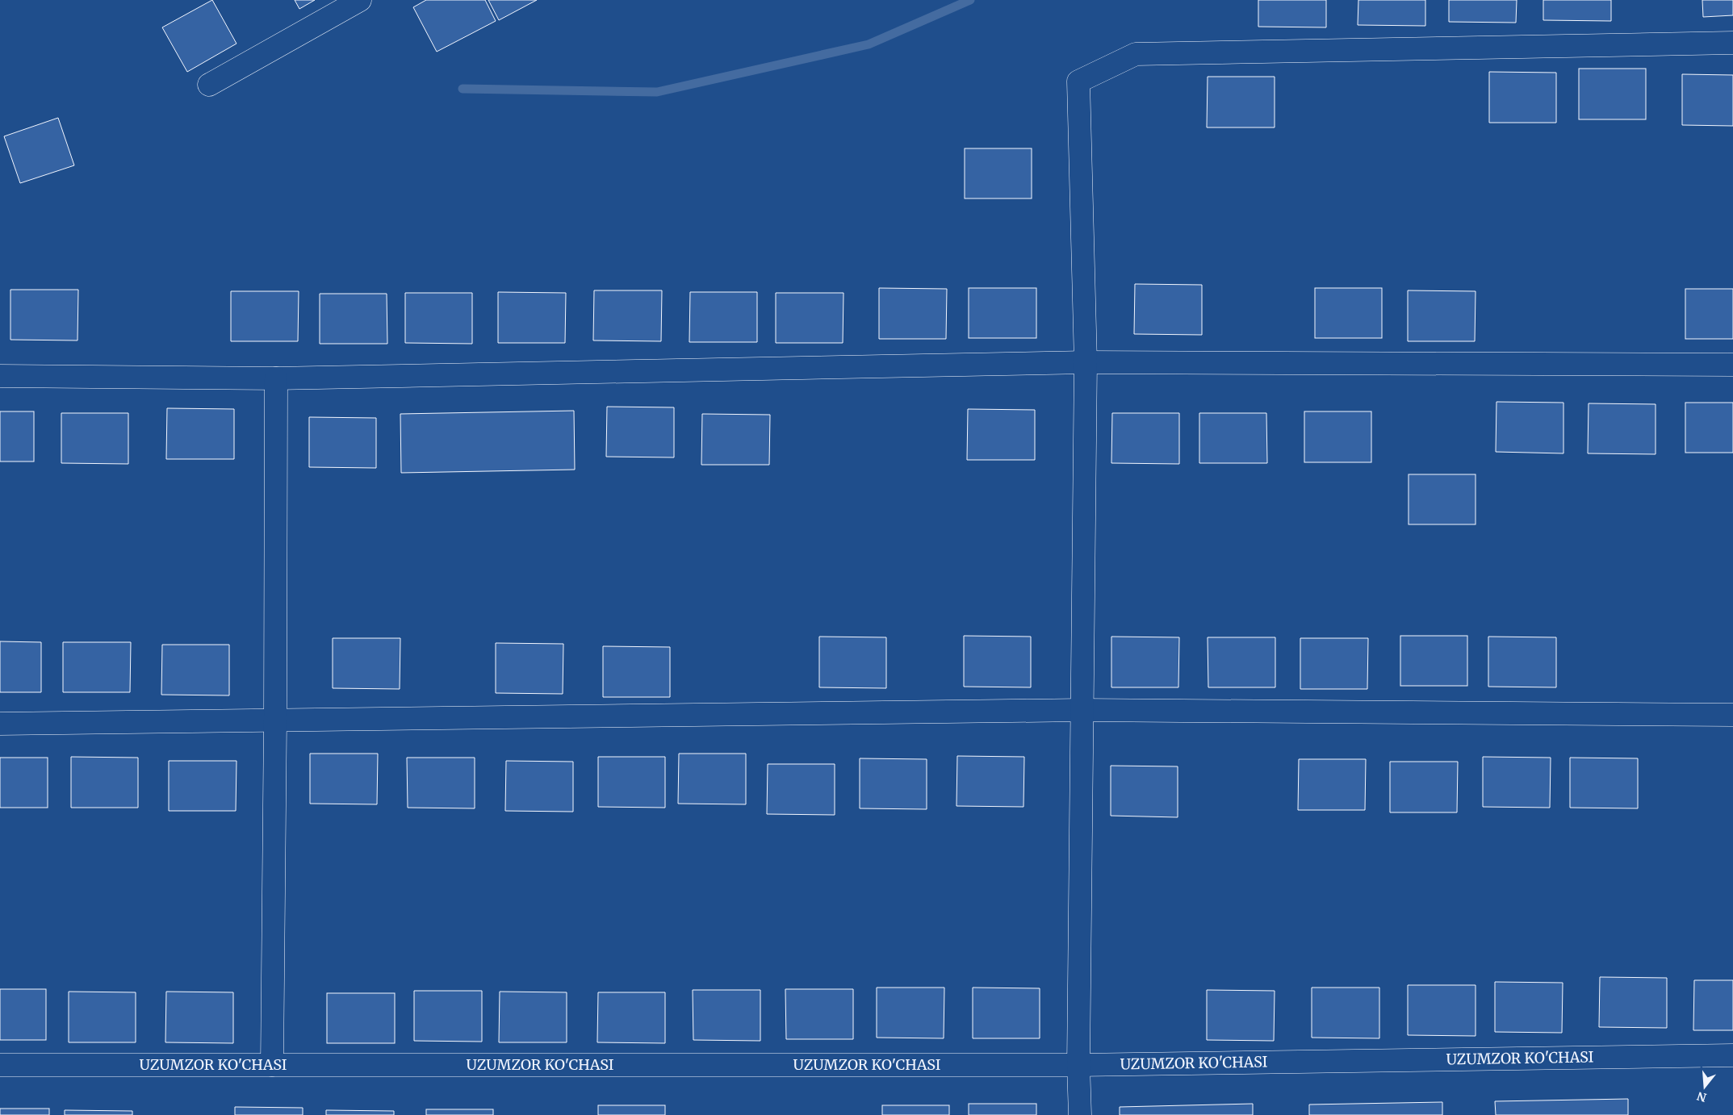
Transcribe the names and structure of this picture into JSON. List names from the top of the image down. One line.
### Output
{"streets":{"street":["UZUMZOR KO'CHASI"]},"north":"bottom"}
